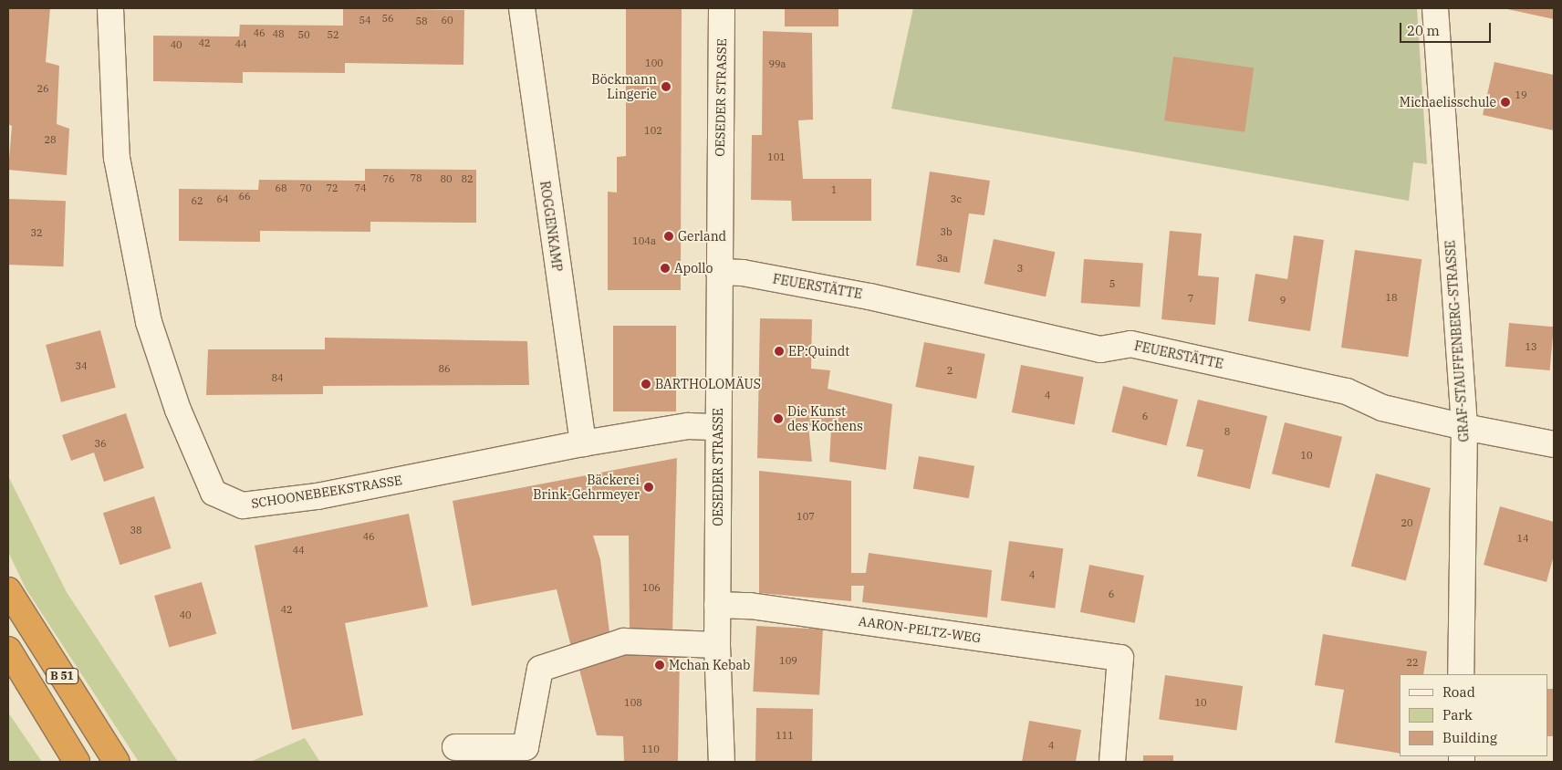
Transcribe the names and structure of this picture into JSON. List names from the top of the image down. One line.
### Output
{"streets":{"highway":["B 51"],"street":["OESEDER STRASSE","ROGGENKAMP","FEUERSTÄTTE","GRAF-STAUFFENBERG-STRASSE","SCHOONEBEEKSTRASSE","AARON-PELTZ-WEG"]},"crossings":[["OESEDER STRASSE","FEUERSTÄTTE"],["OESEDER STRASSE","SCHOONEBEEKSTRASSE"],["OESEDER STRASSE","AARON-PELTZ-WEG"],["ROGGENKAMP","SCHOONEBEEKSTRASSE"],["FEUERSTÄTTE","GRAF-STAUFFENBERG-STRASSE"]],"places":["Böckmann Lingerie","Michaelisschule","Gerland","Apollo","EP:Quindt","BARTHOLOMÄUS","Die Kunst des Kochens","Bäckerei Brink-Gehrmeyer","Mchan Kebab"],"house_numbers":["56","54","60","58","46","48","50","52","42","44","40","100","99a","26","19","102","28","101","78","76","80","82","68","70","72","74","1","66","64","3c","62","3b","32","104a","3a","3","5","18","7","9","13","34","86","2","84","4","6","8","36","10","107","20","38","46","14","44","4","106","6","42","40","109","22","108","10","111","4","110"],"legend":["Road","Park","Building"],"scale_bar":"20 m"}
